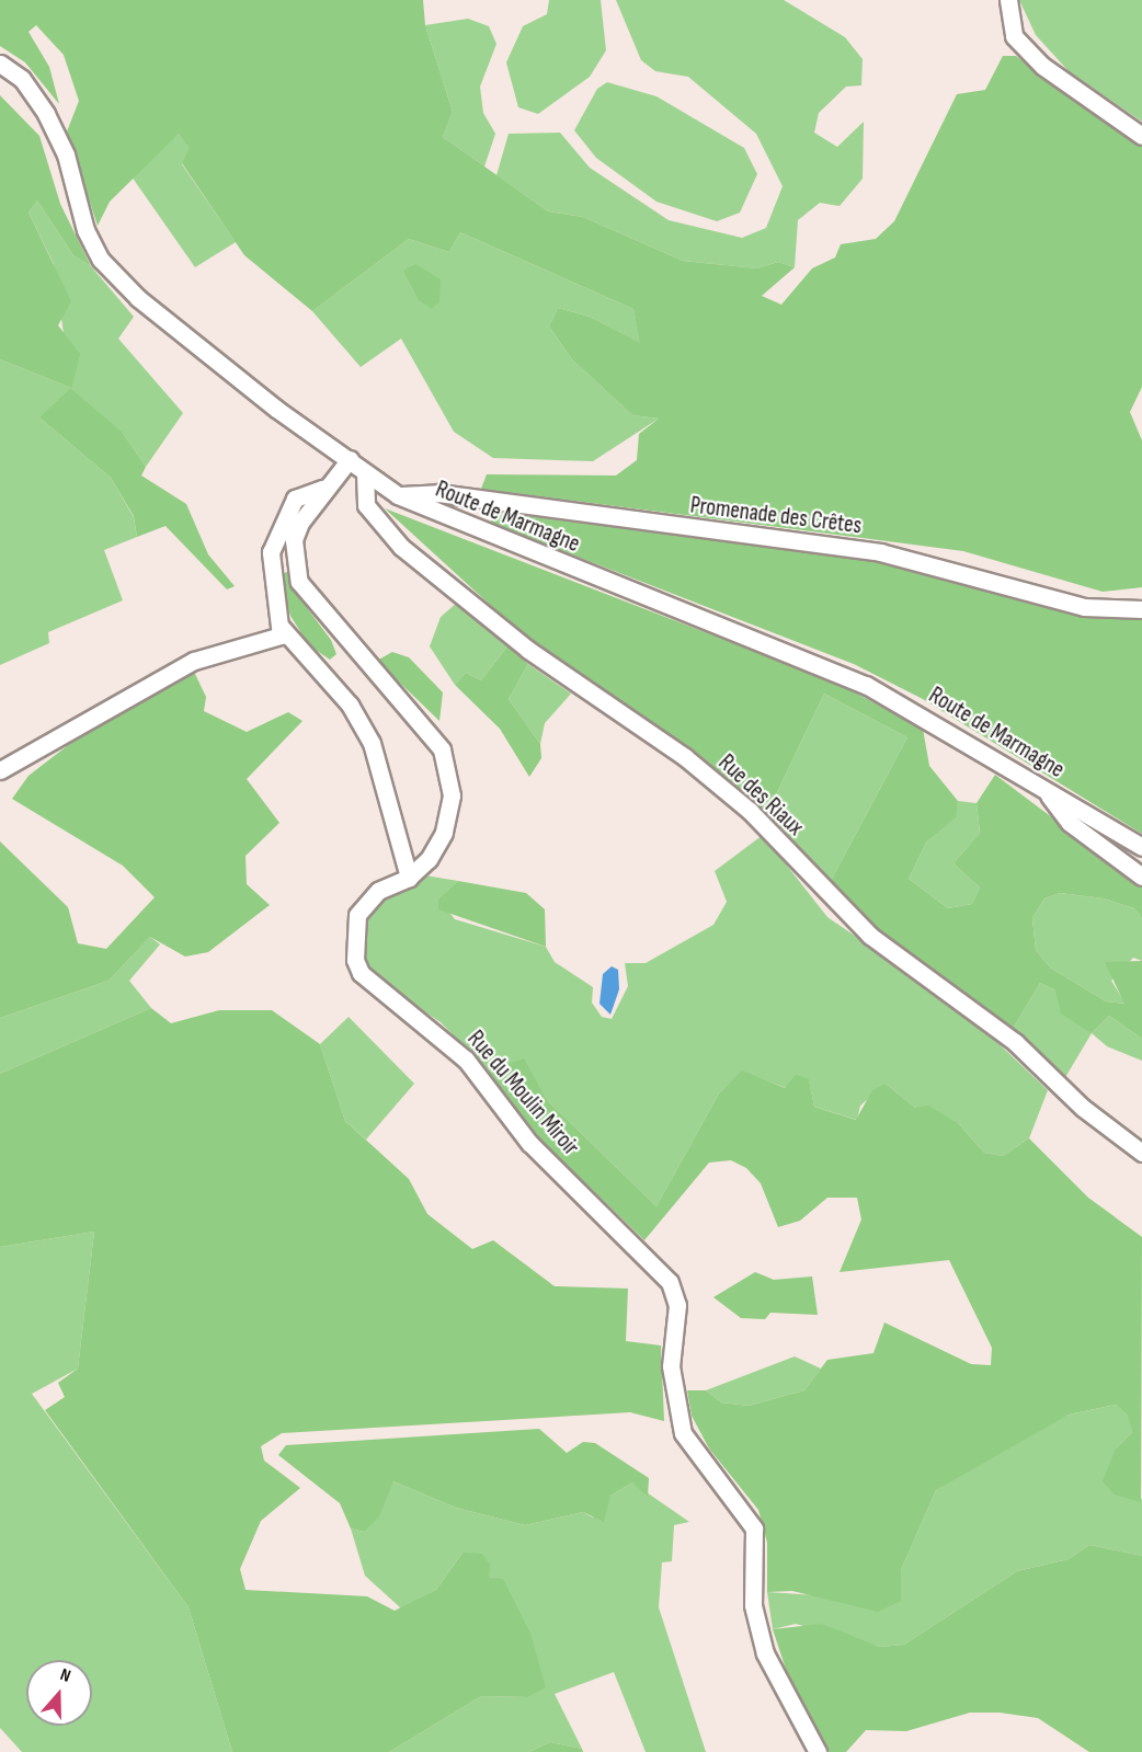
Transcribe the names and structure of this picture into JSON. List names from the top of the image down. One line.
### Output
{"streets":{"street":["Promenade des Crêtes","Route de Marmagne","Rue des Riaux","Rue du Moulin Miroir"]},"crossings":[["Promenade des Crêtes","Route de Marmagne"],["Route de Marmagne","Rue des Riaux"],["Route de Marmagne","Rue du Moulin Miroir"]],"north":"top"}
